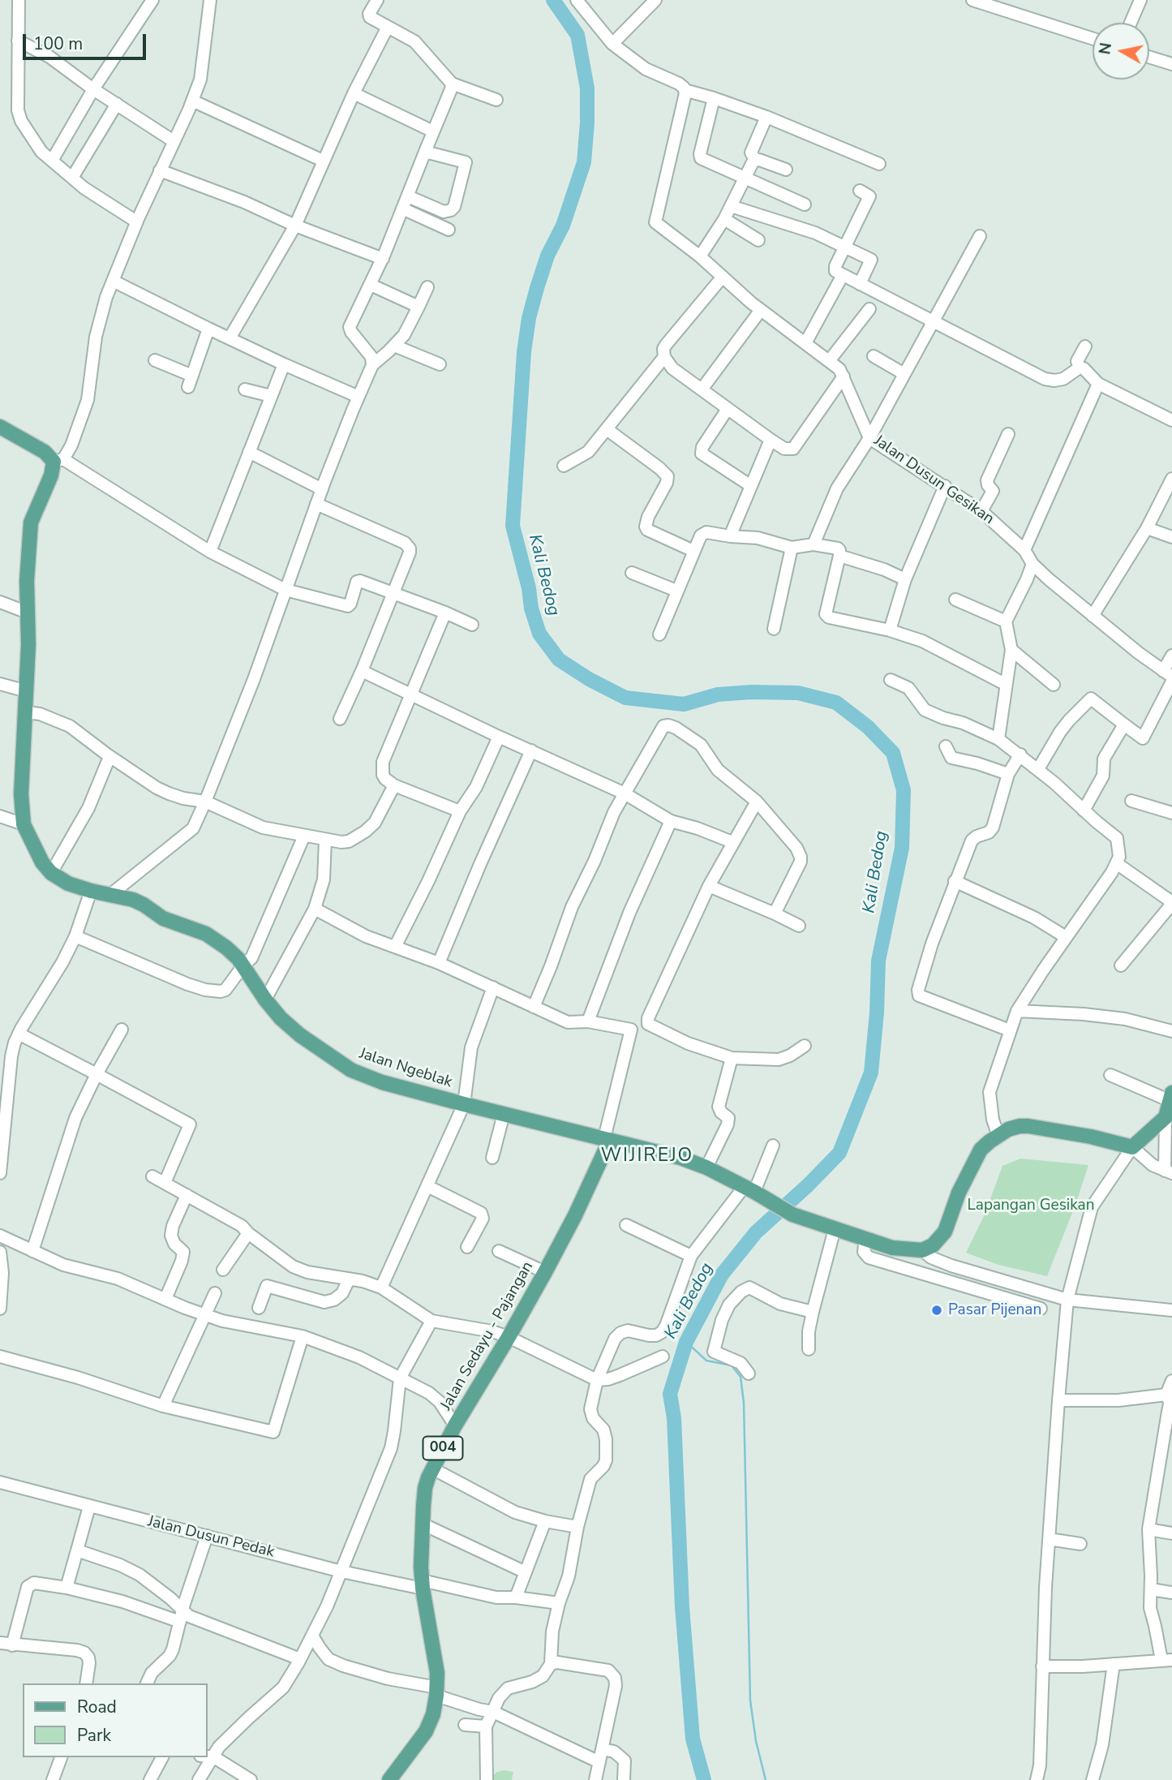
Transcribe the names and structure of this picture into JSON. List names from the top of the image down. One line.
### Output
{"streets":{"main road":["Jalan Ngeblak","Jalan Sedayu - Pajangan","004"],"street":["Jalan Dusun Gesikan","Jalan Dusun Pedak"]},"crossings":[["Jalan Ngeblak","Jalan Sedayu - Pajangan"],["Jalan Sedayu - Pajangan","Jalan Dusun Pedak"]],"districts":["WIJIREJO"],"water":["Kali Bedog"],"parks":["Lapangan Gesikan"],"places":["Pasar Pijenan"],"legend":["Road","Park"],"scale_bar":"100 m","north":"left"}
